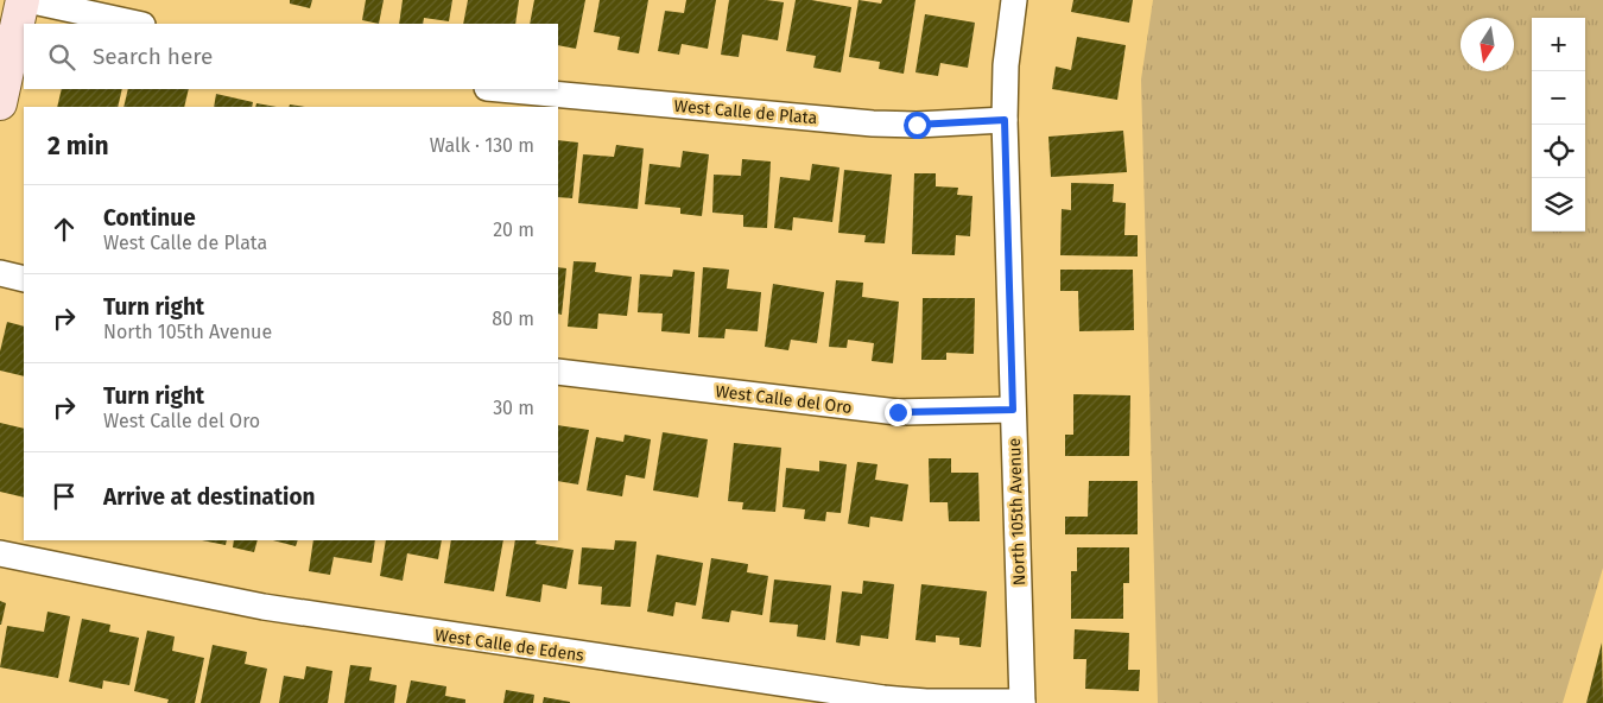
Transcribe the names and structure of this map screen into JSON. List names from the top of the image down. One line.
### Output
{"streets":{"street":["West Calle de Plata","West Calle del Oro","North 105th Avenue","West Calle de Edens"]},"crossings":[["West Calle de Plata","North 105th Avenue"],["West Calle del Oro","North 105th Avenue"],["North 105th Avenue","West Calle de Edens"]],"north":"bottom","page":{"map_buttons":["+","−"],"search":"Search here","heading":["2 min","Walk · 130 m"],"list":[["Continue","West Calle de Plata","20 m"],["Turn right","North 105th Avenue","80 m"],["Turn right","West Calle del Oro","30 m"],"Arrive at destination"]}}
